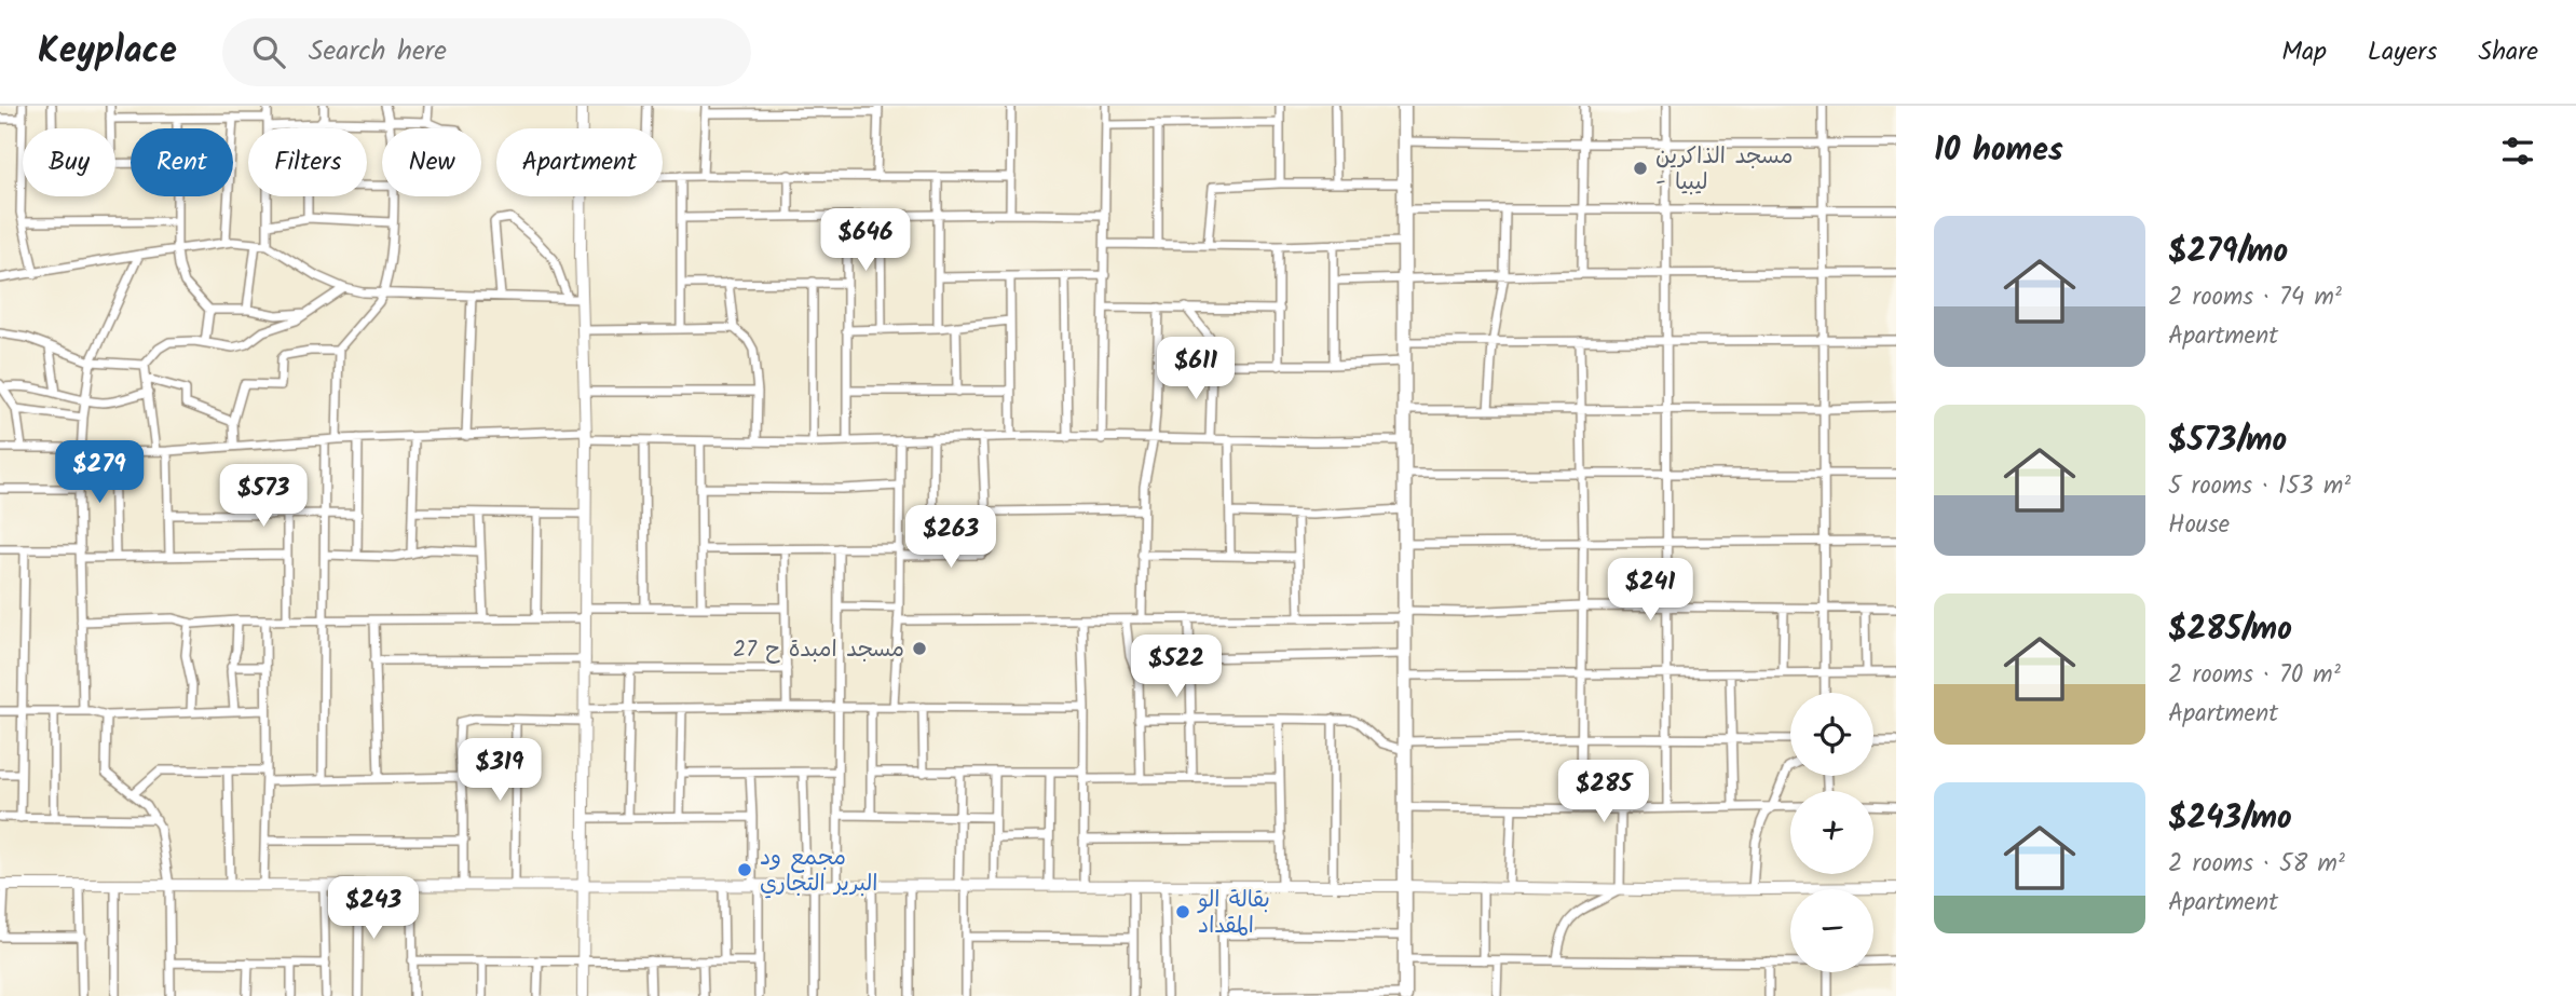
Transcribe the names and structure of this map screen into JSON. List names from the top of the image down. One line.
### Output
{"places":["مسجد الذاكرين - ليبيا","مسجد امبدة ح 27","مجمع ود البرير التجاري","بقالة الو المقداد"],"page":{"header":"Keyplace","search":"Search here","nav":["Map","Layers","Share"],"heading":"10 homes","chip":["Buy","Rent","Filters","New","Apartment"],"list":[{"name":"$279/mo","note":"2 rooms · 74 m² · Apartment"},{"name":"$573/mo","note":"5 rooms · 153 m² · House"},{"name":"$285/mo","note":"2 rooms · 70 m² · Apartment"},{"name":"$243/mo","note":"2 rooms · 58 m² · Apartment"}],"price":["$646","$611","$279","$573","$263","$241","$522","$319","$285","$243"],"map_buttons":["+","−"]}}
